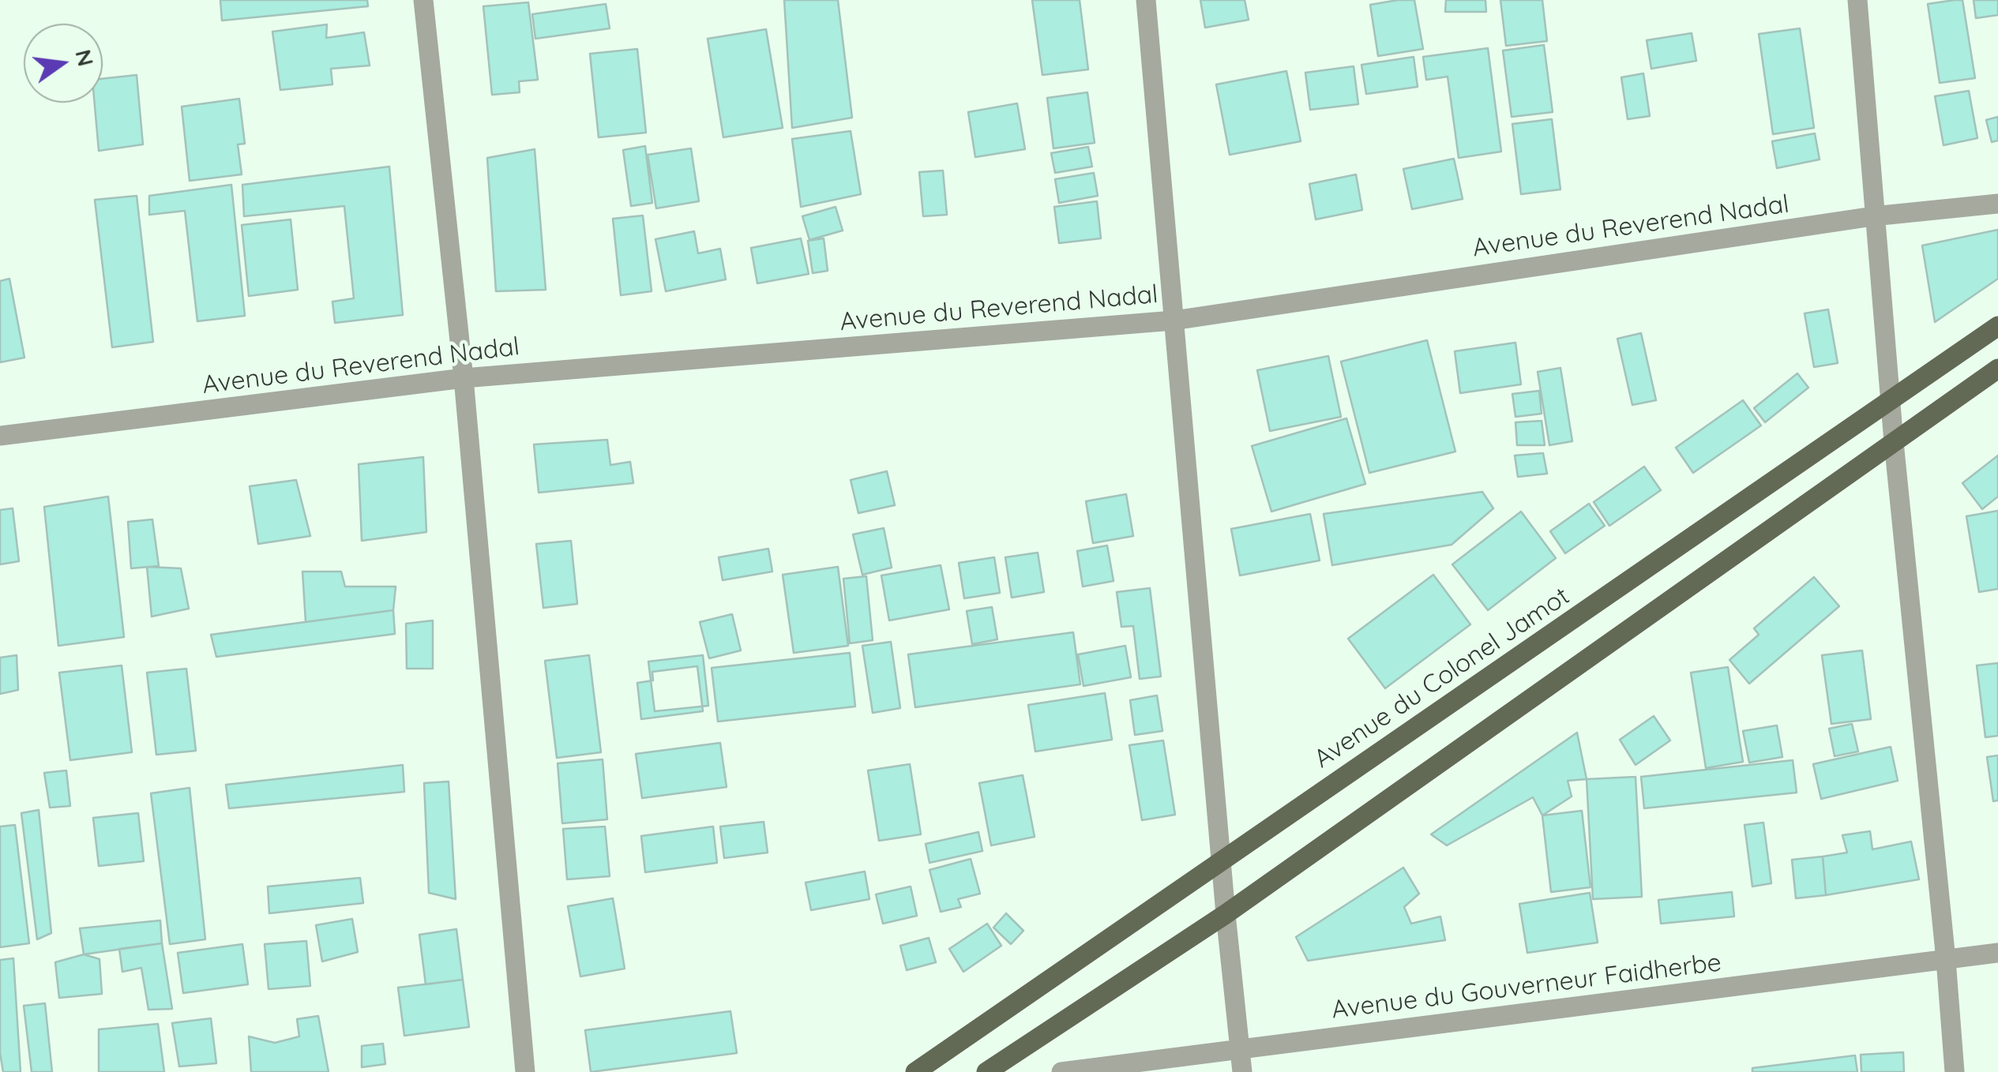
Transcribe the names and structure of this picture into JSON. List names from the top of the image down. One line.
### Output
{"streets":{"main road":["Avenue du Colonel Jamot"],"street":["Avenue du Reverend Nadal","Avenue du Gouverneur Faidherbe"]},"north":"right"}
